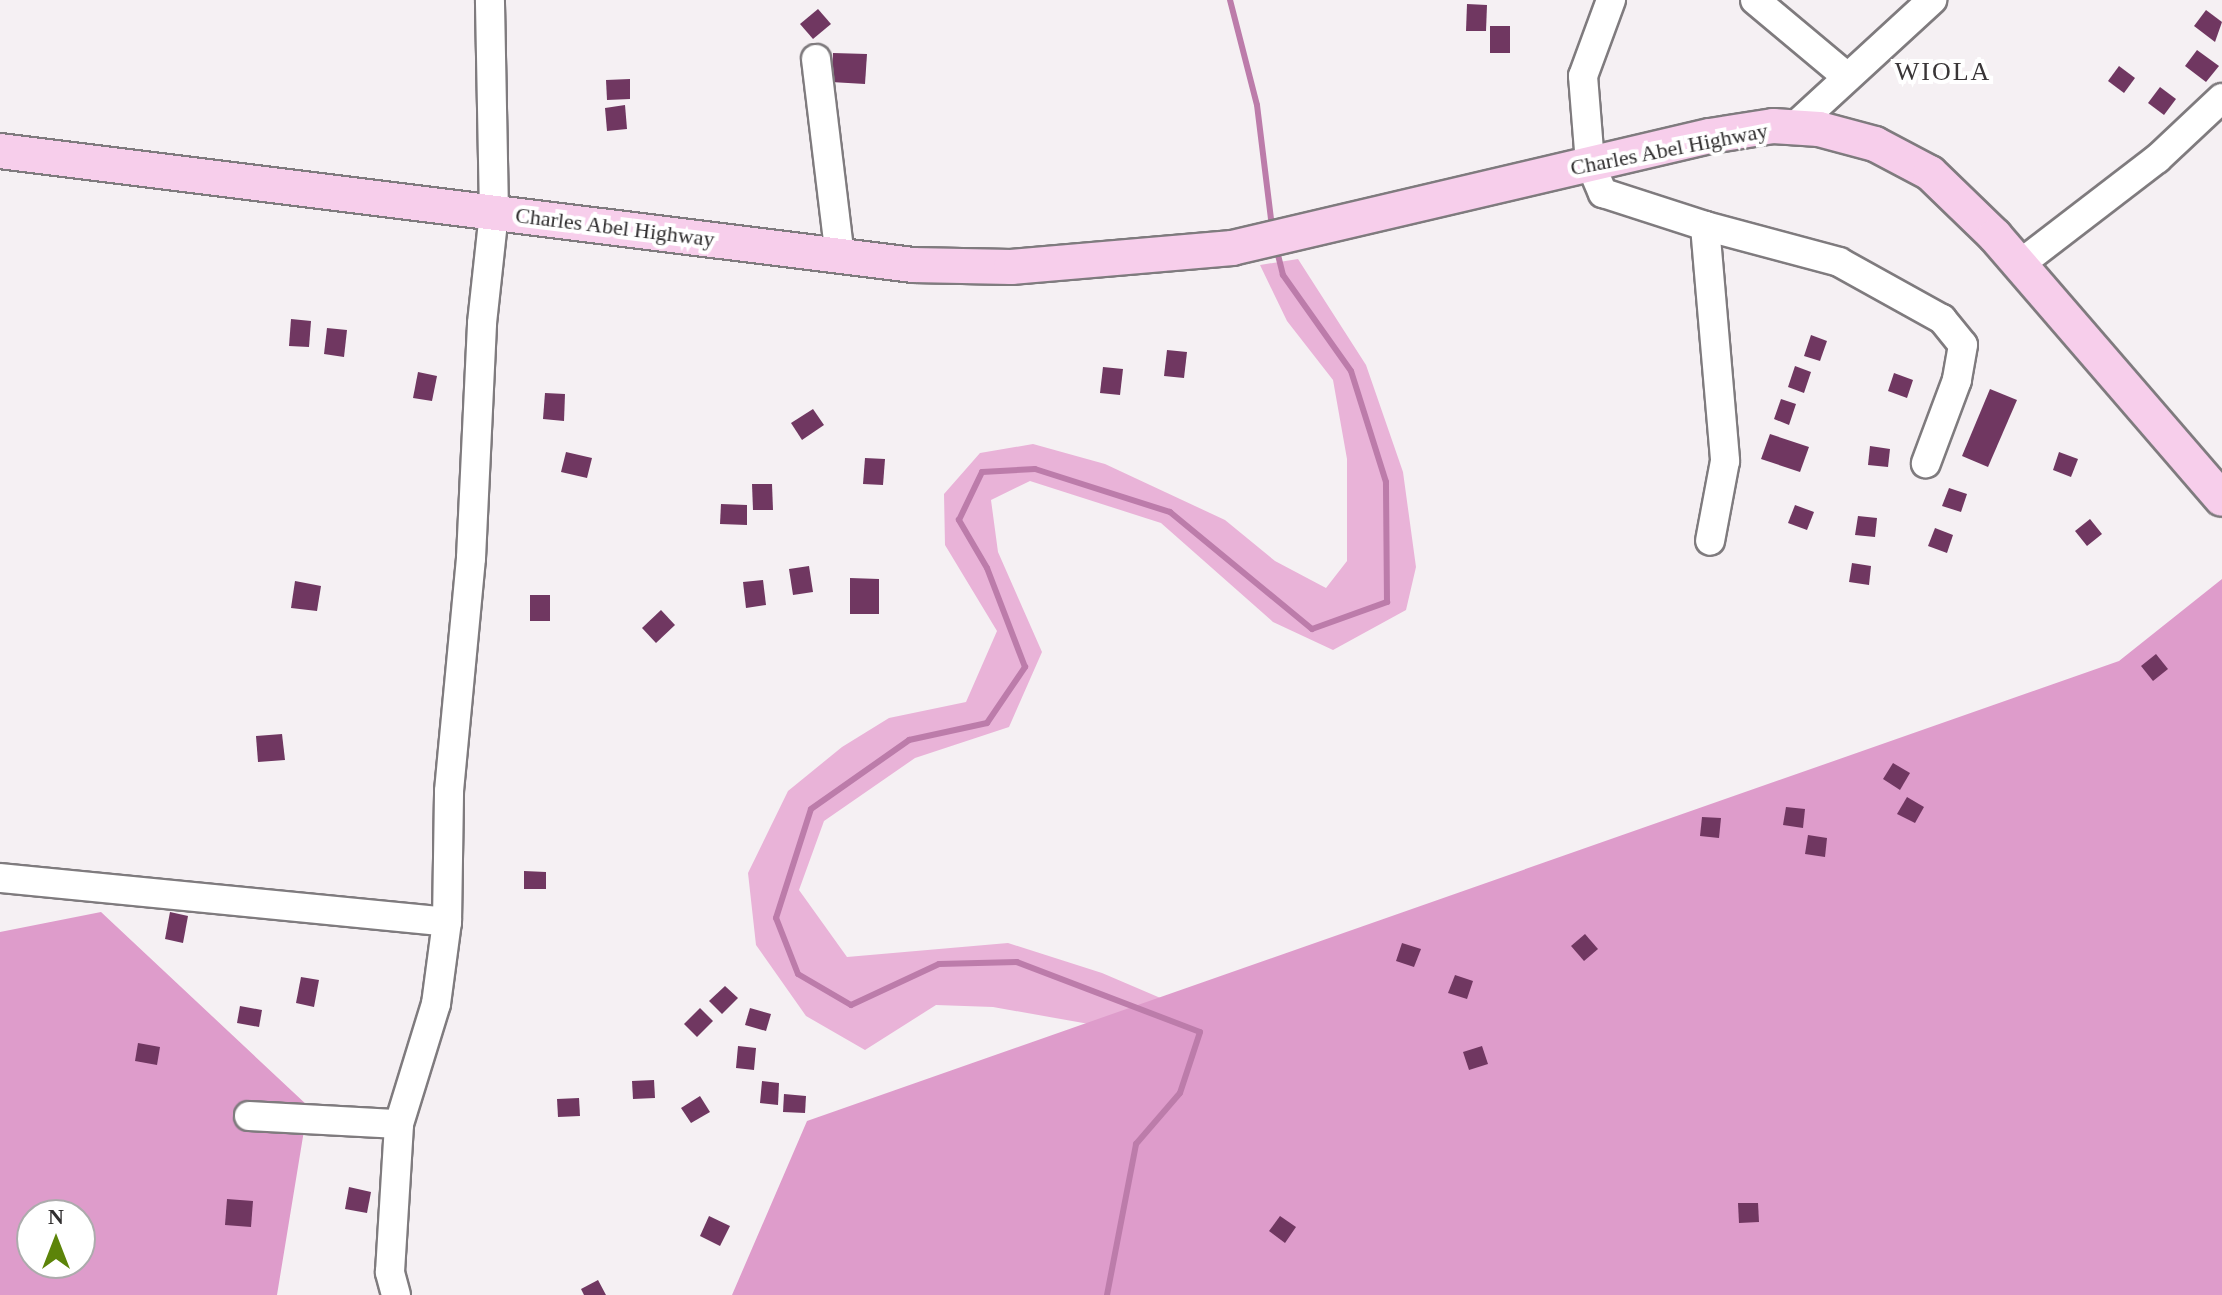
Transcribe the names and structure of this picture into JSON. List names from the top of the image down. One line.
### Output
{"streets":{"main road":["Charles Abel Highway"]},"districts":["WIOLA"],"north":"top"}
